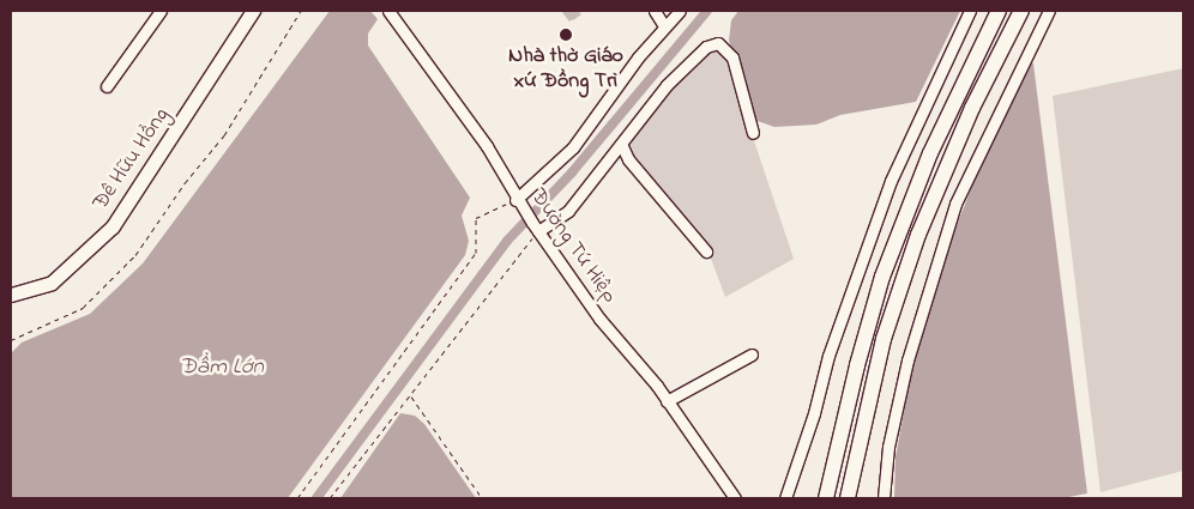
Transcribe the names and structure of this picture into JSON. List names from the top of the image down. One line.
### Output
{"streets":{"main road":["Đê Hữu Hồng"],"street":["Đường Tứ Hiệp"]},"water":["Đầm Lớn"],"places":["Nhà thờ Giáo xứ Đồng Trì"]}
